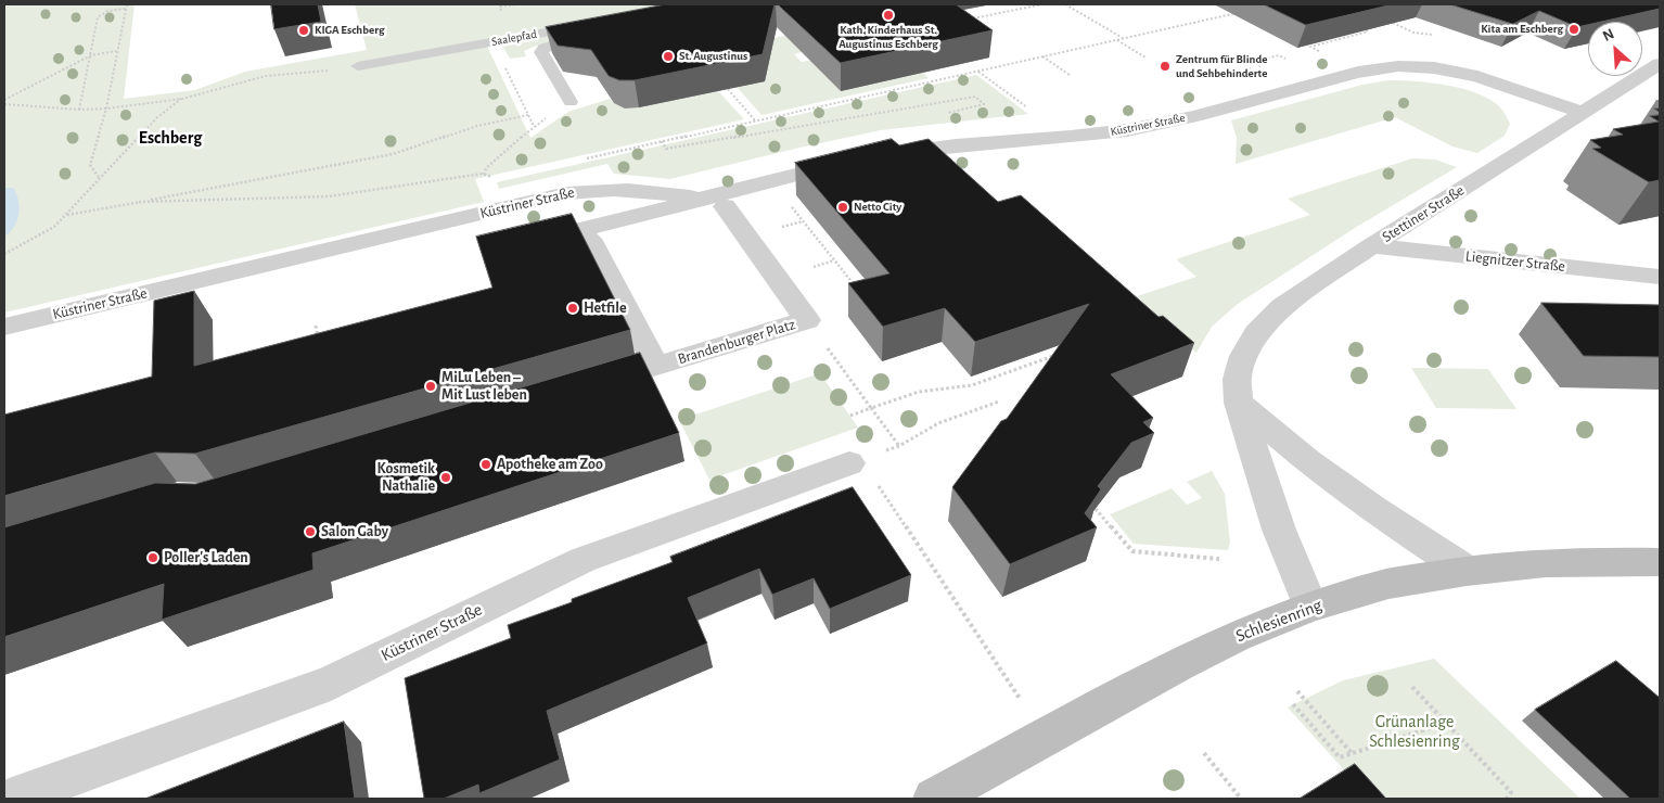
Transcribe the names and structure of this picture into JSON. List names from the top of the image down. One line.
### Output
{"streets":{"street":["Küstriner Straße","Stettiner Straße","Liegnitzer Straße","Brandenburger Platz","Schlesienring"],"lane":["Saalepfad"]},"crossings":[["Küstriner Straße","Stettiner Straße"],["Küstriner Straße","Brandenburger Platz"],["Stettiner Straße","Liegnitzer Straße"],["Stettiner Straße","Schlesienring"]],"districts":["Eschberg"],"parks":["Grünanlage Schlesienring"],"places":["Kath. Kinderhaus St. Augustinus Eschberg","Kita am Eschberg","KIGA Eschberg","St. Augustinus","Zentrum für Blinde und Sehbehinderte","Netto City","Hetfile","MiLu Leben – Mit Lust leben","Apotheke am Zoo","Kosmetik Nathalie","Salon Gaby","Poller's Laden"],"north":"top left"}
